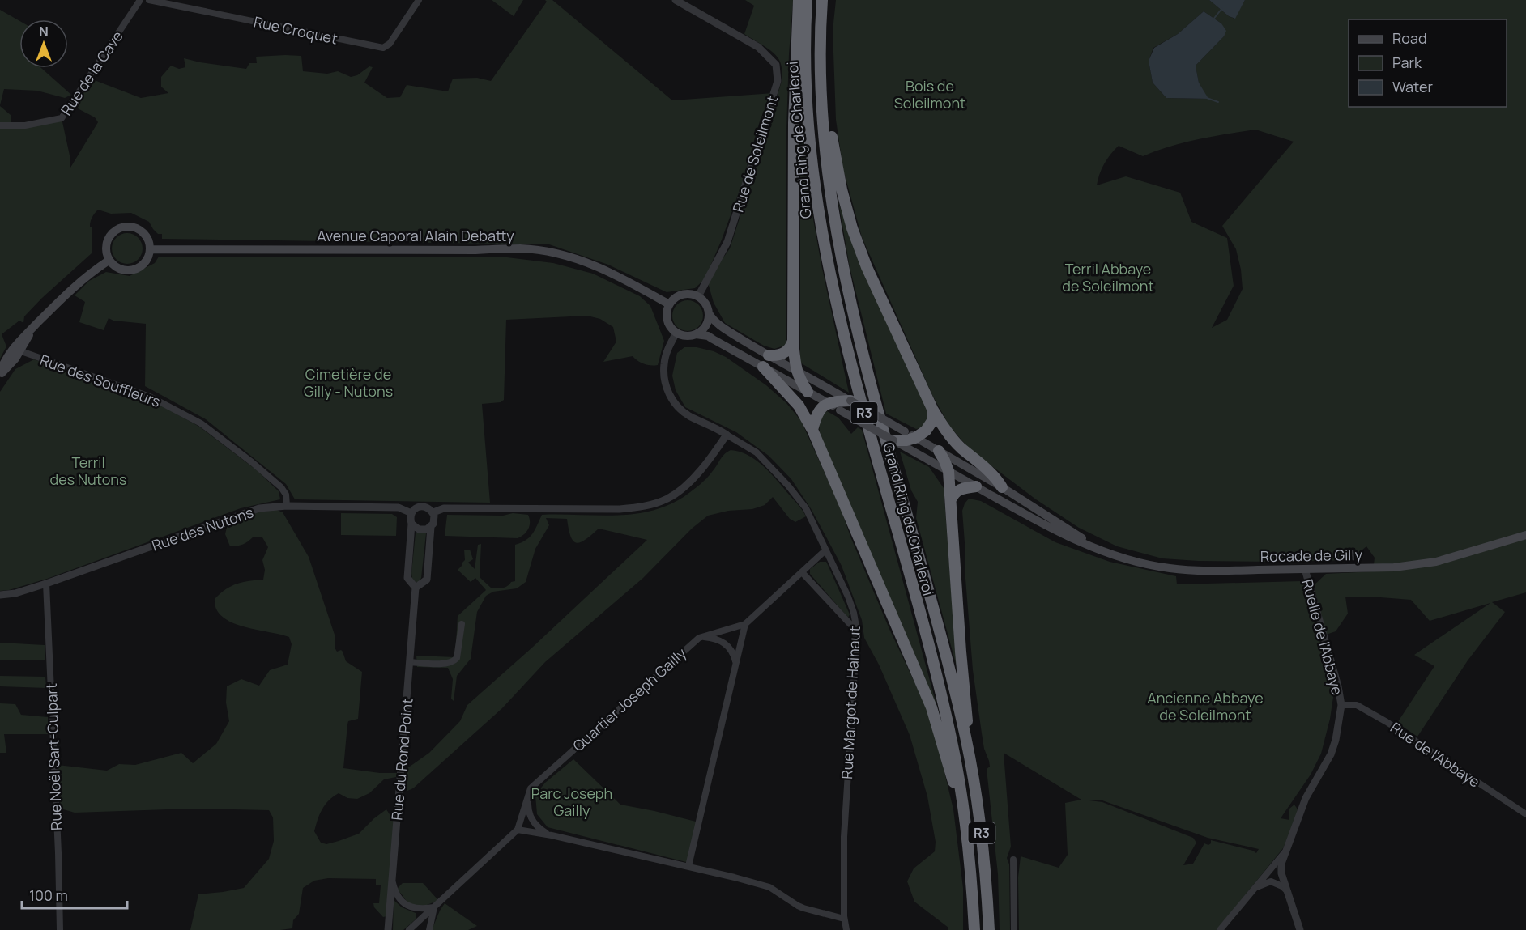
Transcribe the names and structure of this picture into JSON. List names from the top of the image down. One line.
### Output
{"streets":{"highway":["Grand Ring de Charleroi","R3"],"main road":["Avenue Caporal Alain Debatty","Rocade de Gilly"],"street":["Rue Croquet","Rue de la Cave","Rue de Soleilmont","Rue des Souffleurs","Rue des Nutons","Ruelle de l'Abbaye","Quartier Joseph Gailly","Rue Margot de Hainaut","Rue de l'Abbaye","Rue Noël Sart-Culpart","Rue du Rond Point"]},"crossings":[["Rue de Soleilmont","Avenue Caporal Alain Debatty"],["Rue des Souffleurs","Rue des Nutons"],["Rue des Nutons","Rue Noël Sart-Culpart"],["Rue des Nutons","Rue du Rond Point"],["Rocade de Gilly","Ruelle de l'Abbaye"],["Ruelle de l'Abbaye","Rue de l'Abbaye"],["Quartier Joseph Gailly","Rue Margot de Hainaut"]],"parks":["Bois de Soleilmont","Terril Abbaye de Soleilmont","Cimetière de Gilly - Nutons","Terril des Nutons","Ancienne Abbaye de Soleilmont","Parc Joseph Gailly"],"legend":["Road","Park","Water"],"scale_bar":"100 m","north":"top"}
